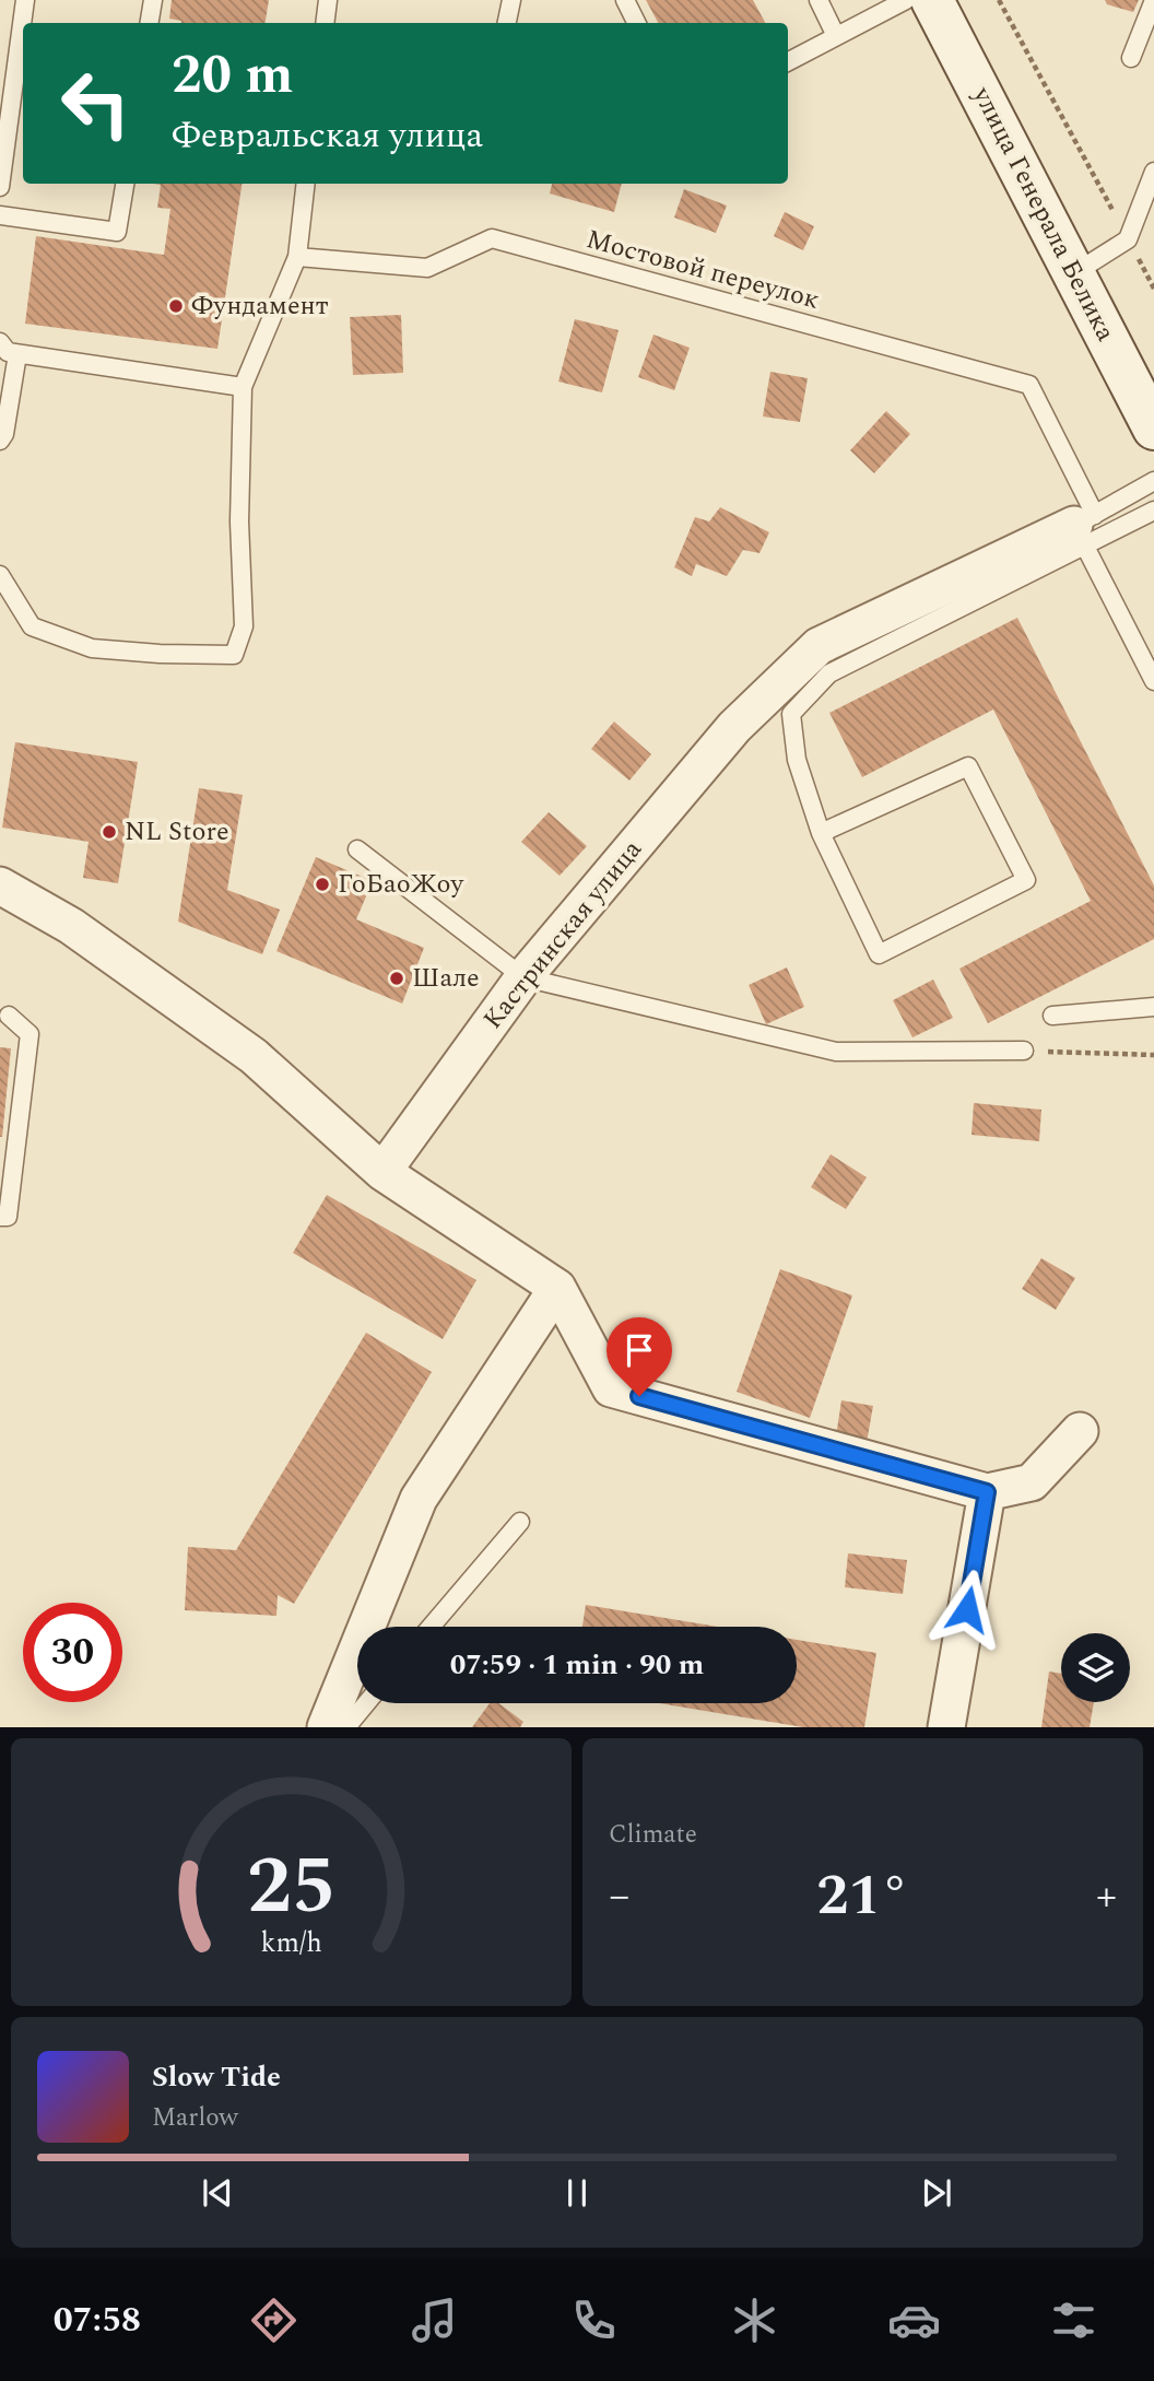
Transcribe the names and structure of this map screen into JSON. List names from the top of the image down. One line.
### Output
{"streets":{"main road":["улица Генерала Белика"],"street":["Кастринская улица"],"lane":["Мостовой переулок"]},"crossings":[["Мостовой переулок","Кастринская улица"]],"places":["Фундамент","NL Store","ГоБаоЖоу","Шале"],"page":{"turn":["20 m","Февральская улица"],"limit":"30","trip":"07:59 · 1 min · 90 m","tile":"Climate","heat":["−","21°","+"],"song":["Slow Tide","Marlow"],"tabs":"07:58","gauge":["25","km/h"]}}
